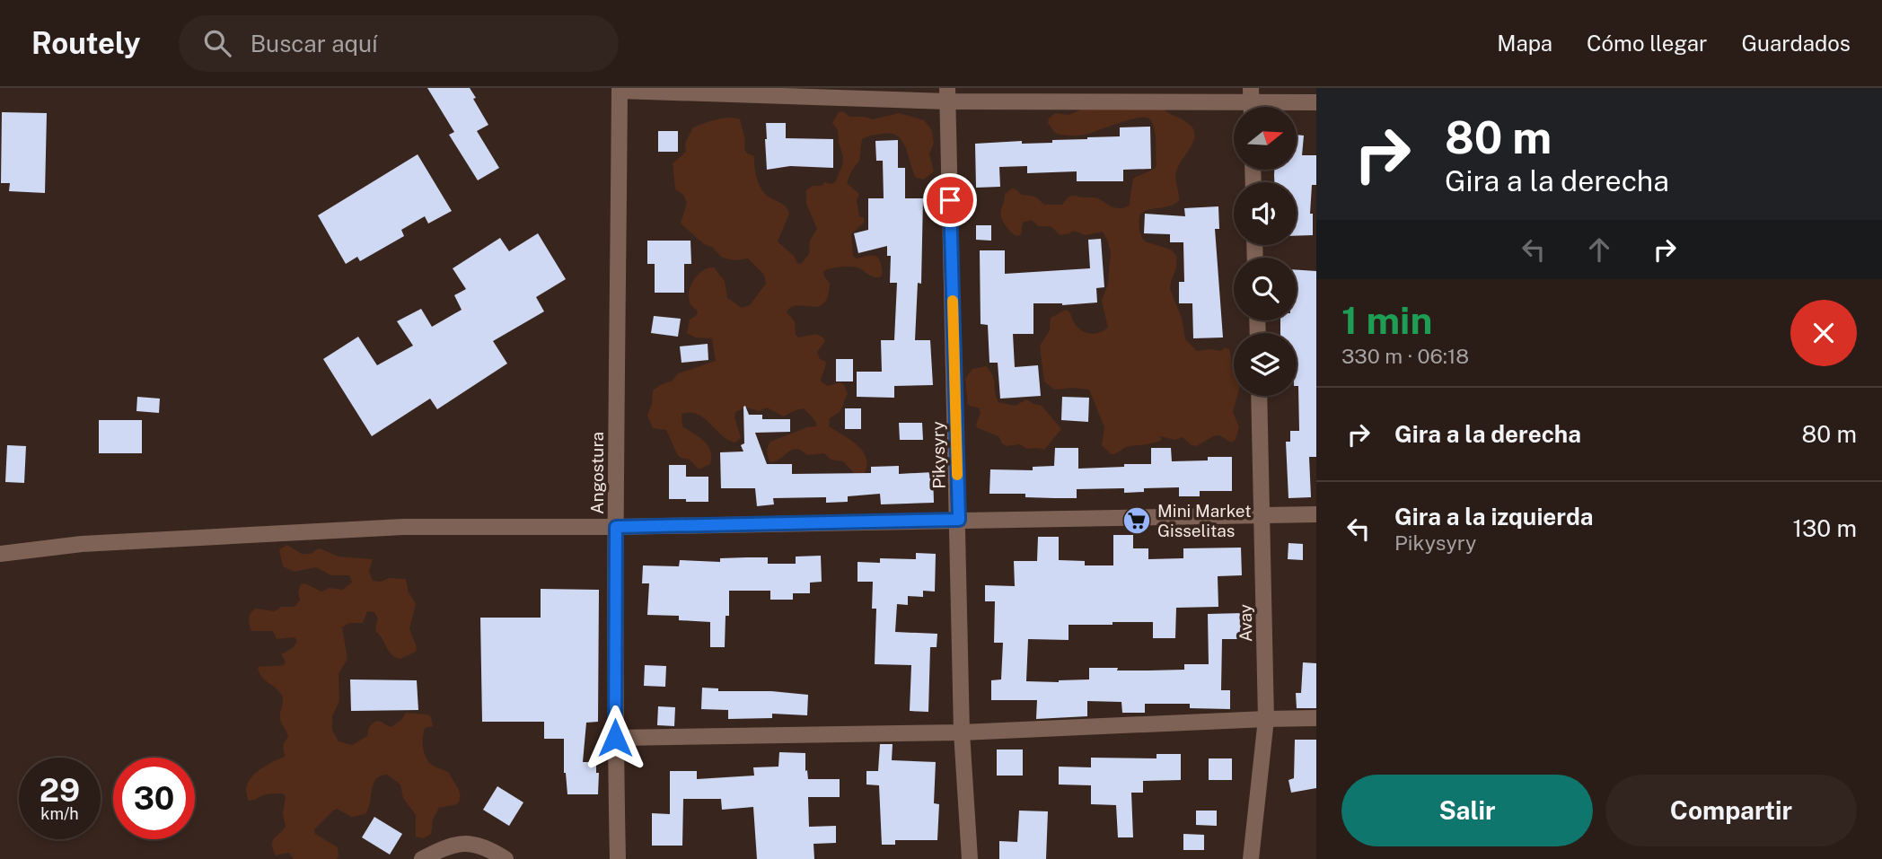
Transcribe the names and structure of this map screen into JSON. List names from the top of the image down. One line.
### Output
{"streets":{"street":["Pikysyry","Angostura","Avay"]},"places":{"supermarket":["Mini Market Gisselitas"]},"north":"right","page":{"header":"Routely","search":"Buscar aquí","nav":["Mapa","Cómo llegar","Guardados"],"turn":["80 m","Gira a la derecha"],"heading":["1 min","330 m · 06:18"],"list":[{"name":"Gira a la derecha","value":"80 m"},{"name":"Gira a la izquierda","note":"Pikysyry","value":"130 m"}],"speed":"29 km/h","limit":"30","buttons":["Salir","Compartir"]}}
